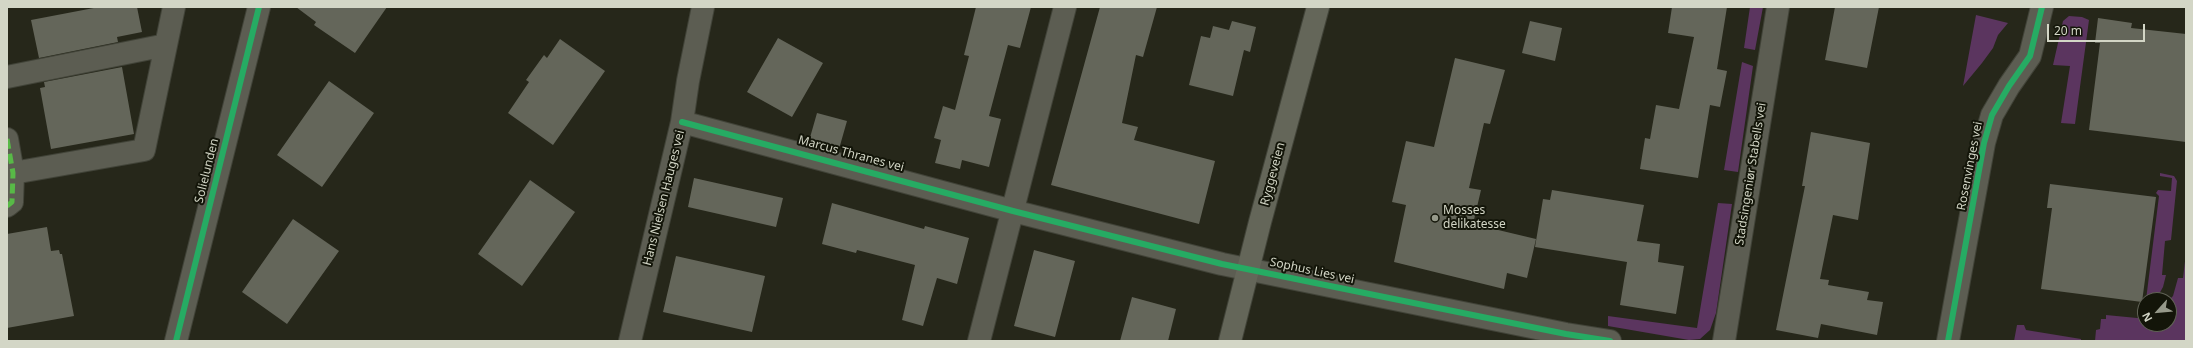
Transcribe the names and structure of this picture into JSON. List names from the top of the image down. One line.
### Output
{"streets":{"main road":["Ryggeveien"],"street":["Marcus Thranes vei","Rosenvinges vei","Solielunden","Stadsingeniør Stabells vei","Hans Nielsen Hauges vei","Sophus Lies vei"]},"crossings":[["Marcus Thranes vei","Hans Nielsen Hauges vei"],["Marcus Thranes vei","Sophus Lies vei"],["Ryggeveien","Sophus Lies vei"]],"places":["Mosses delikatesse"],"scale_bar":"20 m","north":"bottom left"}
